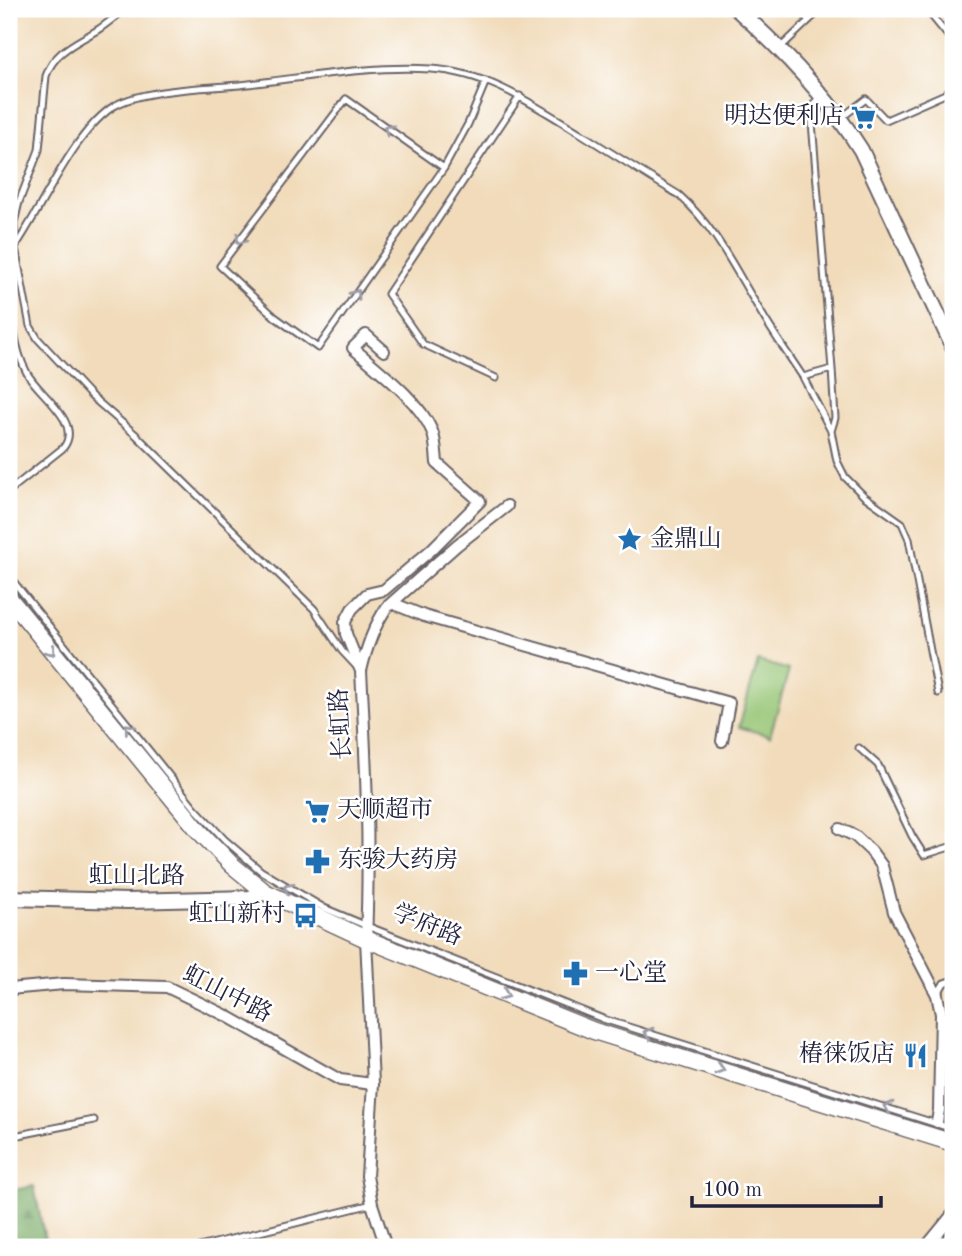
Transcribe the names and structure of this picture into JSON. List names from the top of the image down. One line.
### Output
{"streets":{"main road":["学府路"],"street":["长虹路","虹山北路","虹山中路"]},"crossings":[["长虹路","学府路"],["长虹路","虹山中路"],["虹山北路","学府路"]],"places":{"supermarket":["明达便利店","天顺超市"],"place":["金鼎山"],"pharmacy":["东骏大药房","一心堂"],"bus stop":["虹山新村"],"restaurant":["椿徕饭店"]},"scale_bar":"100 m"}
